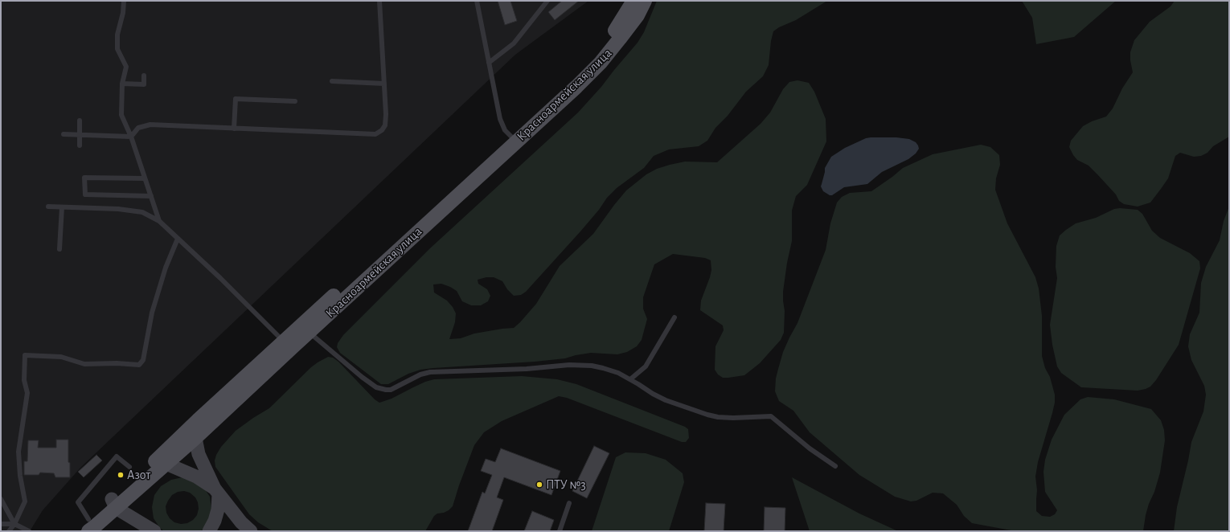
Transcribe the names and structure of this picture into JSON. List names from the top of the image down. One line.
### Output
{"streets":{"main road":["Красноармейская улица"]},"places":["Азот","ПТУ №3"]}
